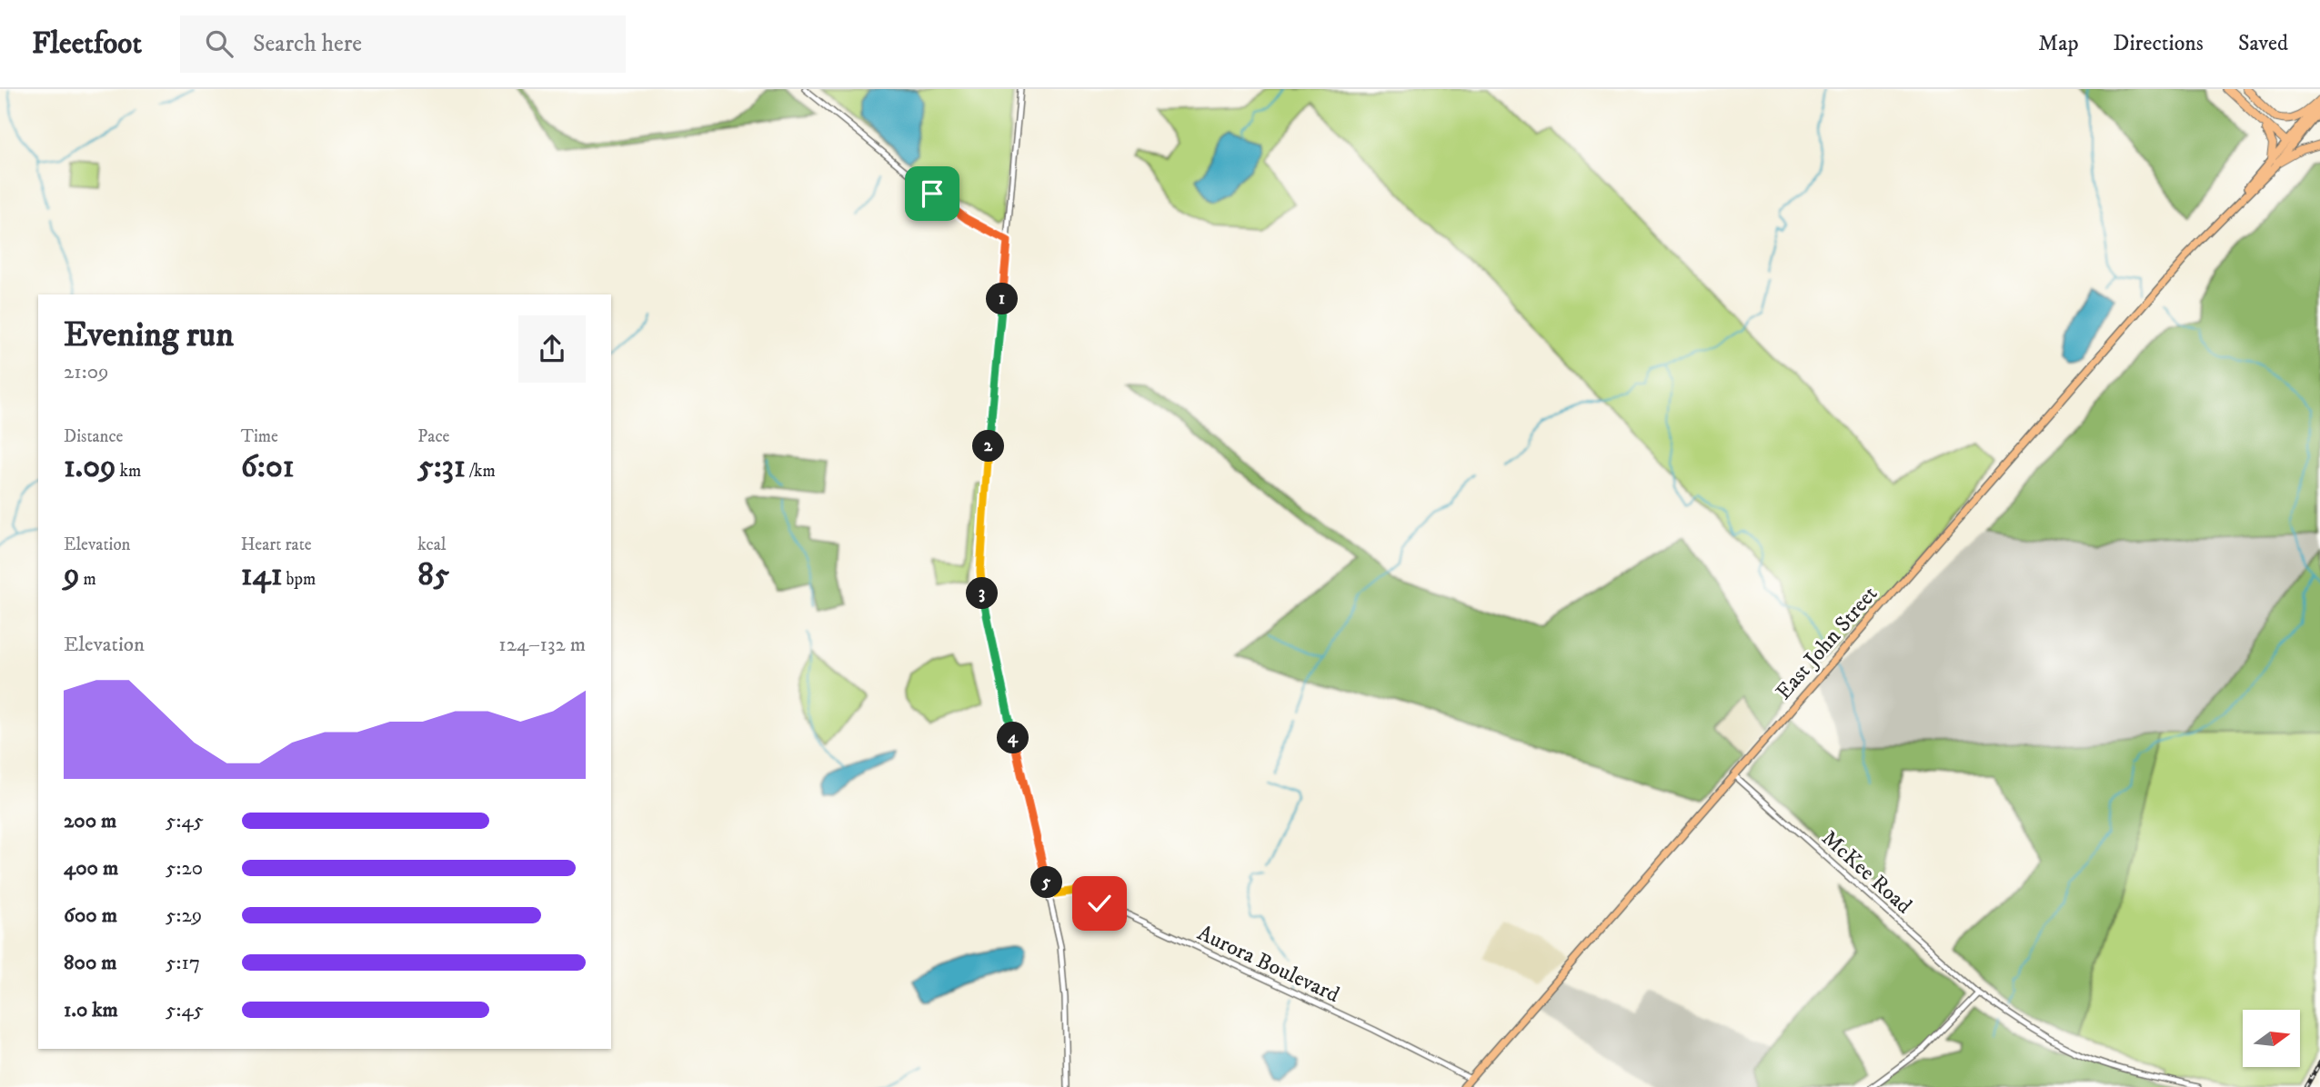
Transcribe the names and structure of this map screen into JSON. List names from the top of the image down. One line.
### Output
{"streets":{"main road":["East John Street"],"street":["McKee Road","Aurora Boulevard"]},"crossings":[["East John Street","McKee Road"],["East John Street","Aurora Boulevard"]],"north":"right","page":{"header":"Fleetfoot","search":"Search here","nav":["Map","Directions","Saved"],"pins":["1","2","3","4","5"],"heading":["Evening run","21:09"],"stats":[["Distance","1.09 km"],["Time","6:01"],["Pace","5:31 /km"],["Elevation","9 m"],["Heart rate","141 bpm"],["kcal","85"]],"chart":["Elevation","124–132 m"],"list":[{"name":"200 m","note":"5:45"},{"name":"400 m","note":"5:20"},{"name":"600 m","note":"5:29"},{"name":"800 m","note":"5:17"},{"name":"1.0 km","note":"5:45"}]}}
